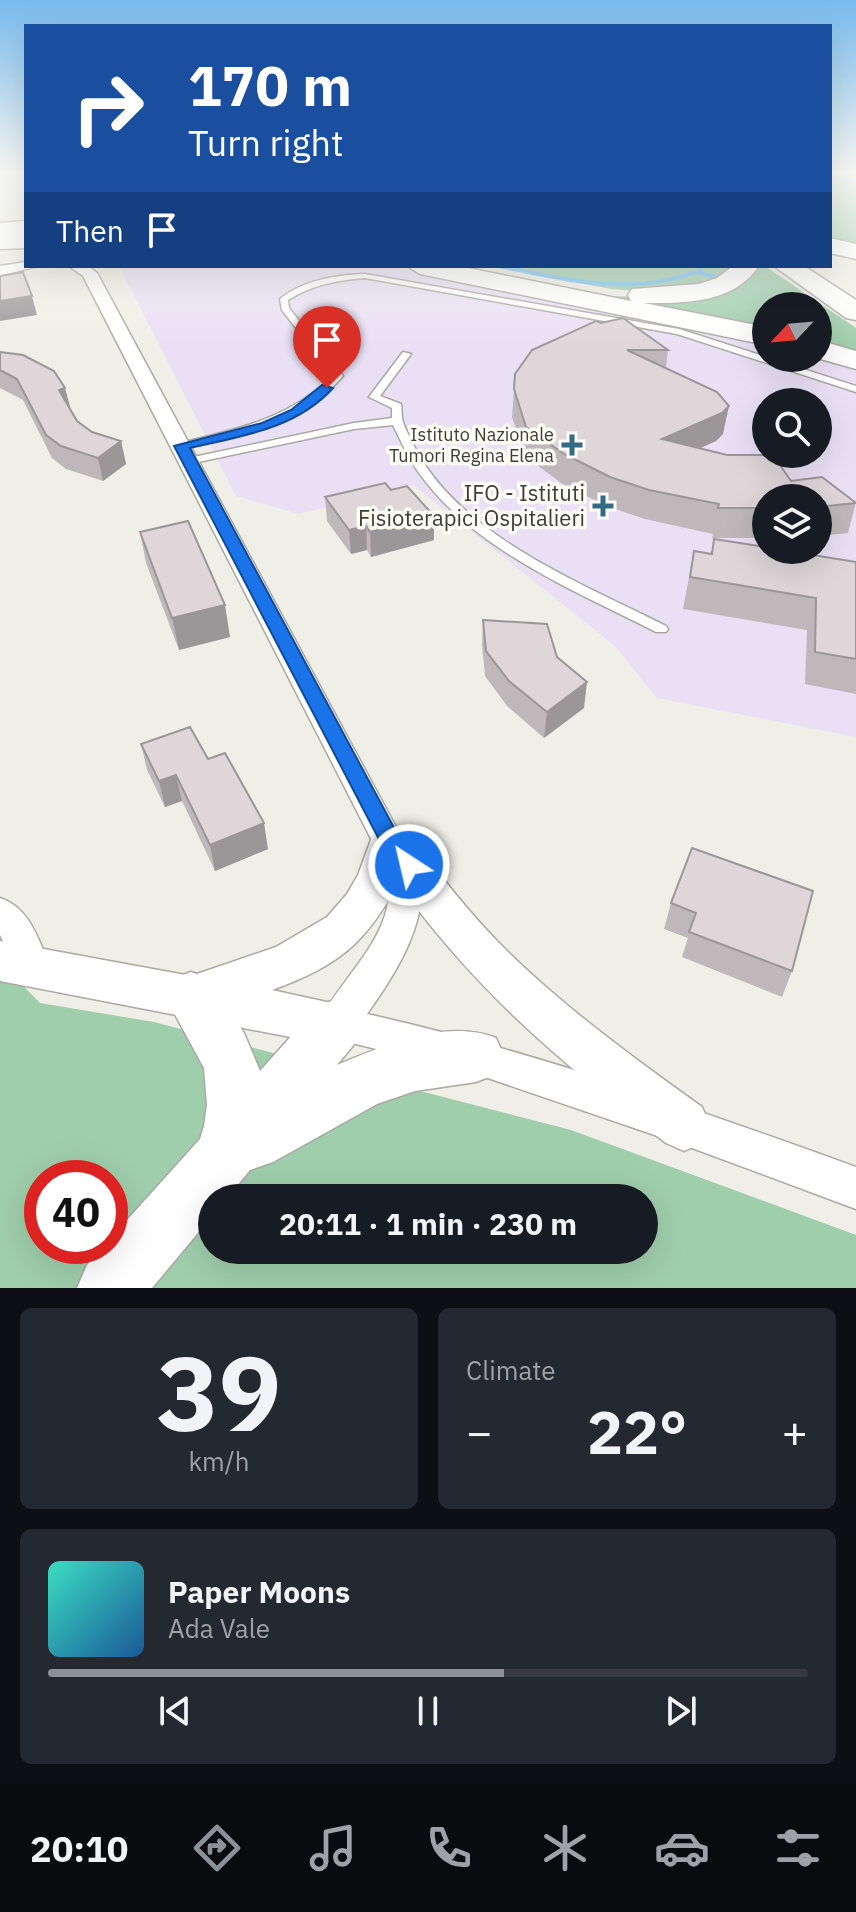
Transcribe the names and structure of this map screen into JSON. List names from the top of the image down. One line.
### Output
{"places":{"health":["Istituto Nazionale Tumori Regina Elena","IFO - Istituti Fisioterapici Ospitalieri"]},"north":"bottom left","page":{"turn":["170 m","Turn right"],"then":"Then","limit":"40","trip":"20:11 · 1 min · 230 m","tile":[["39","km/h"],"Climate"],"heat":["−","22°","+"],"song":["Paper Moons","Ada Vale"],"tabs":"20:10"}}
